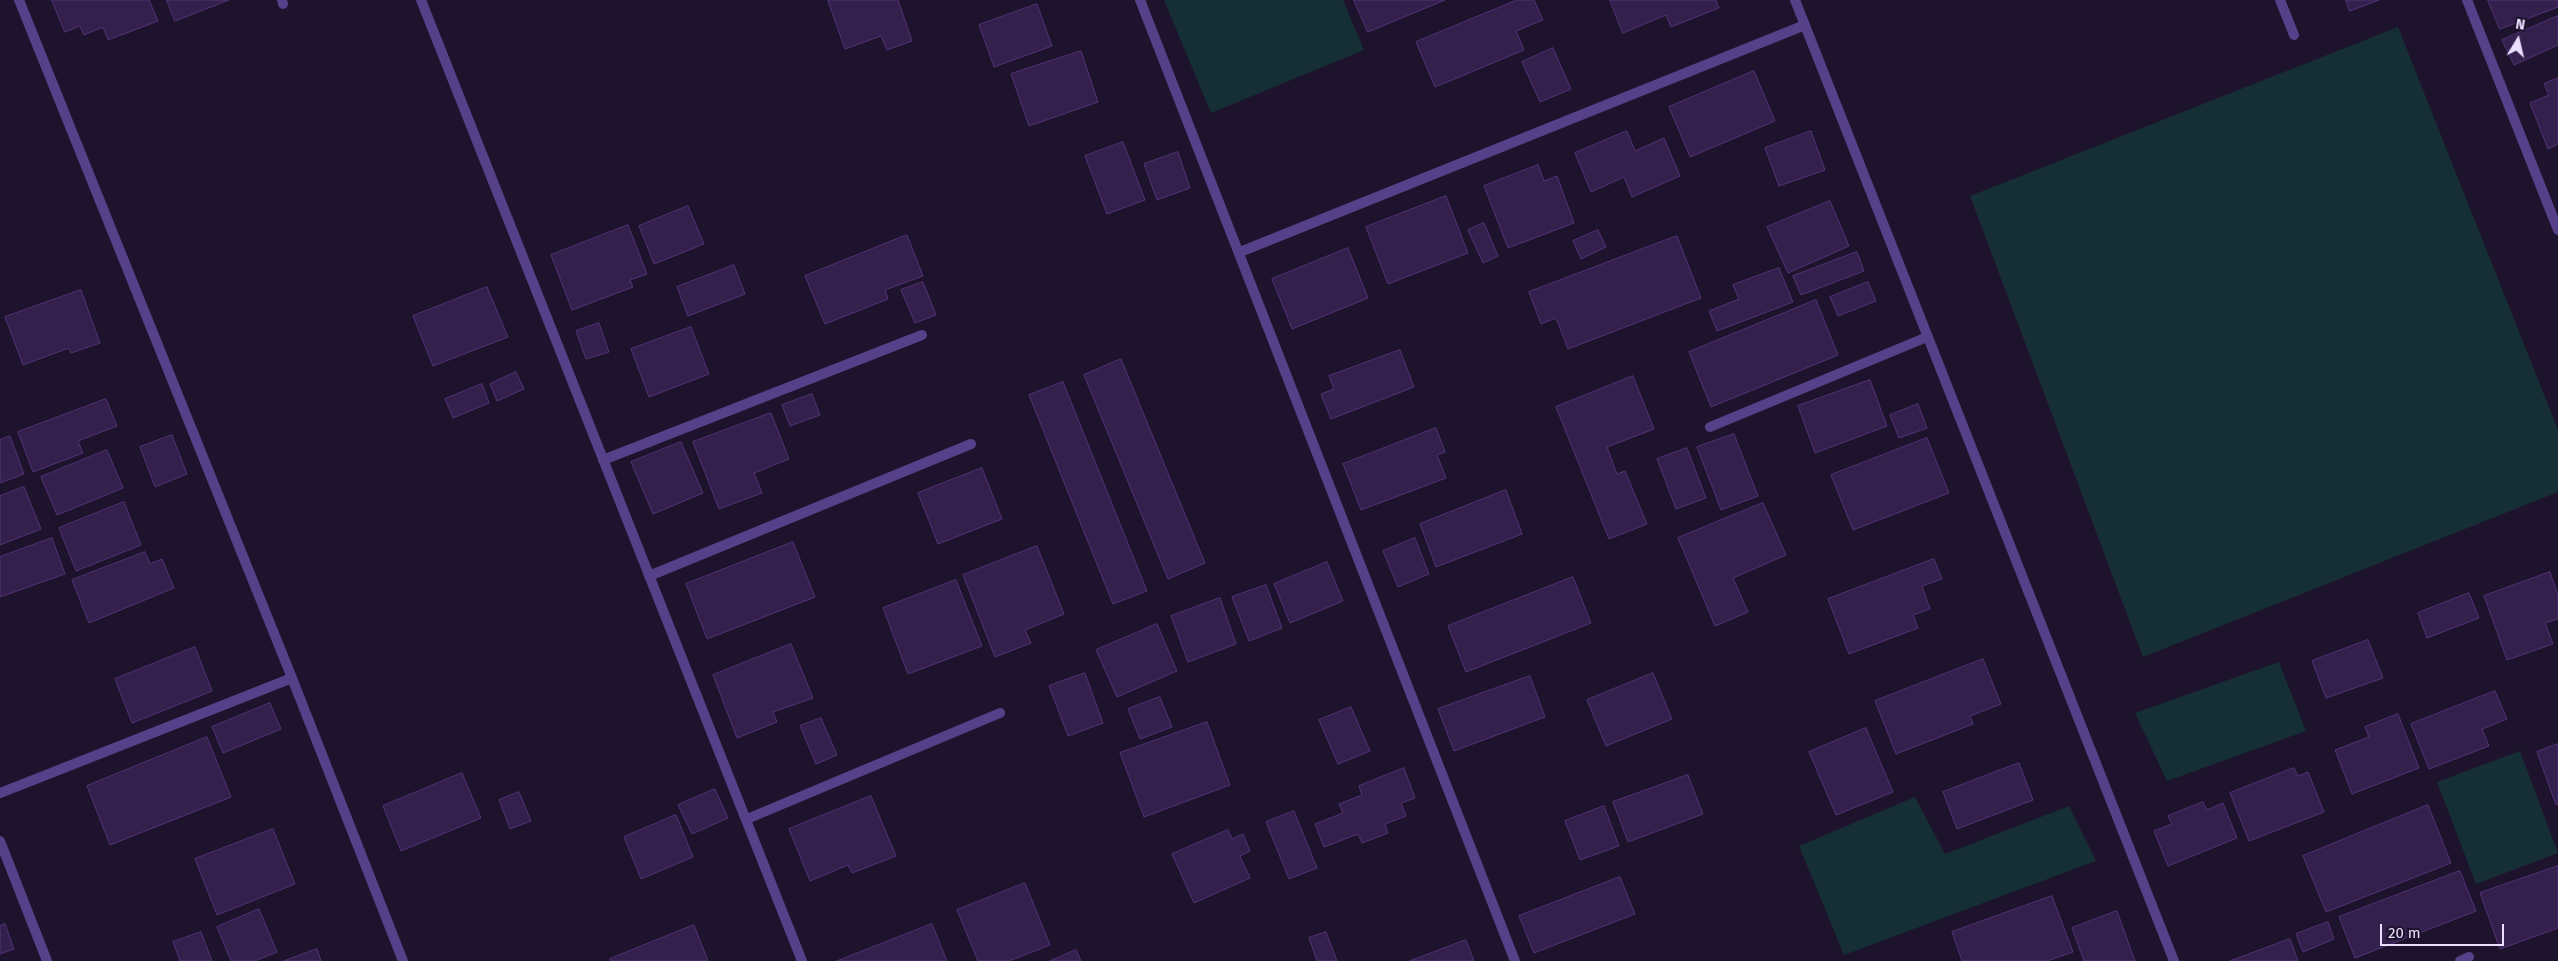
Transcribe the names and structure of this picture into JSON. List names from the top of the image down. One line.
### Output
{"scale_bar":"20 m","north":"top"}
